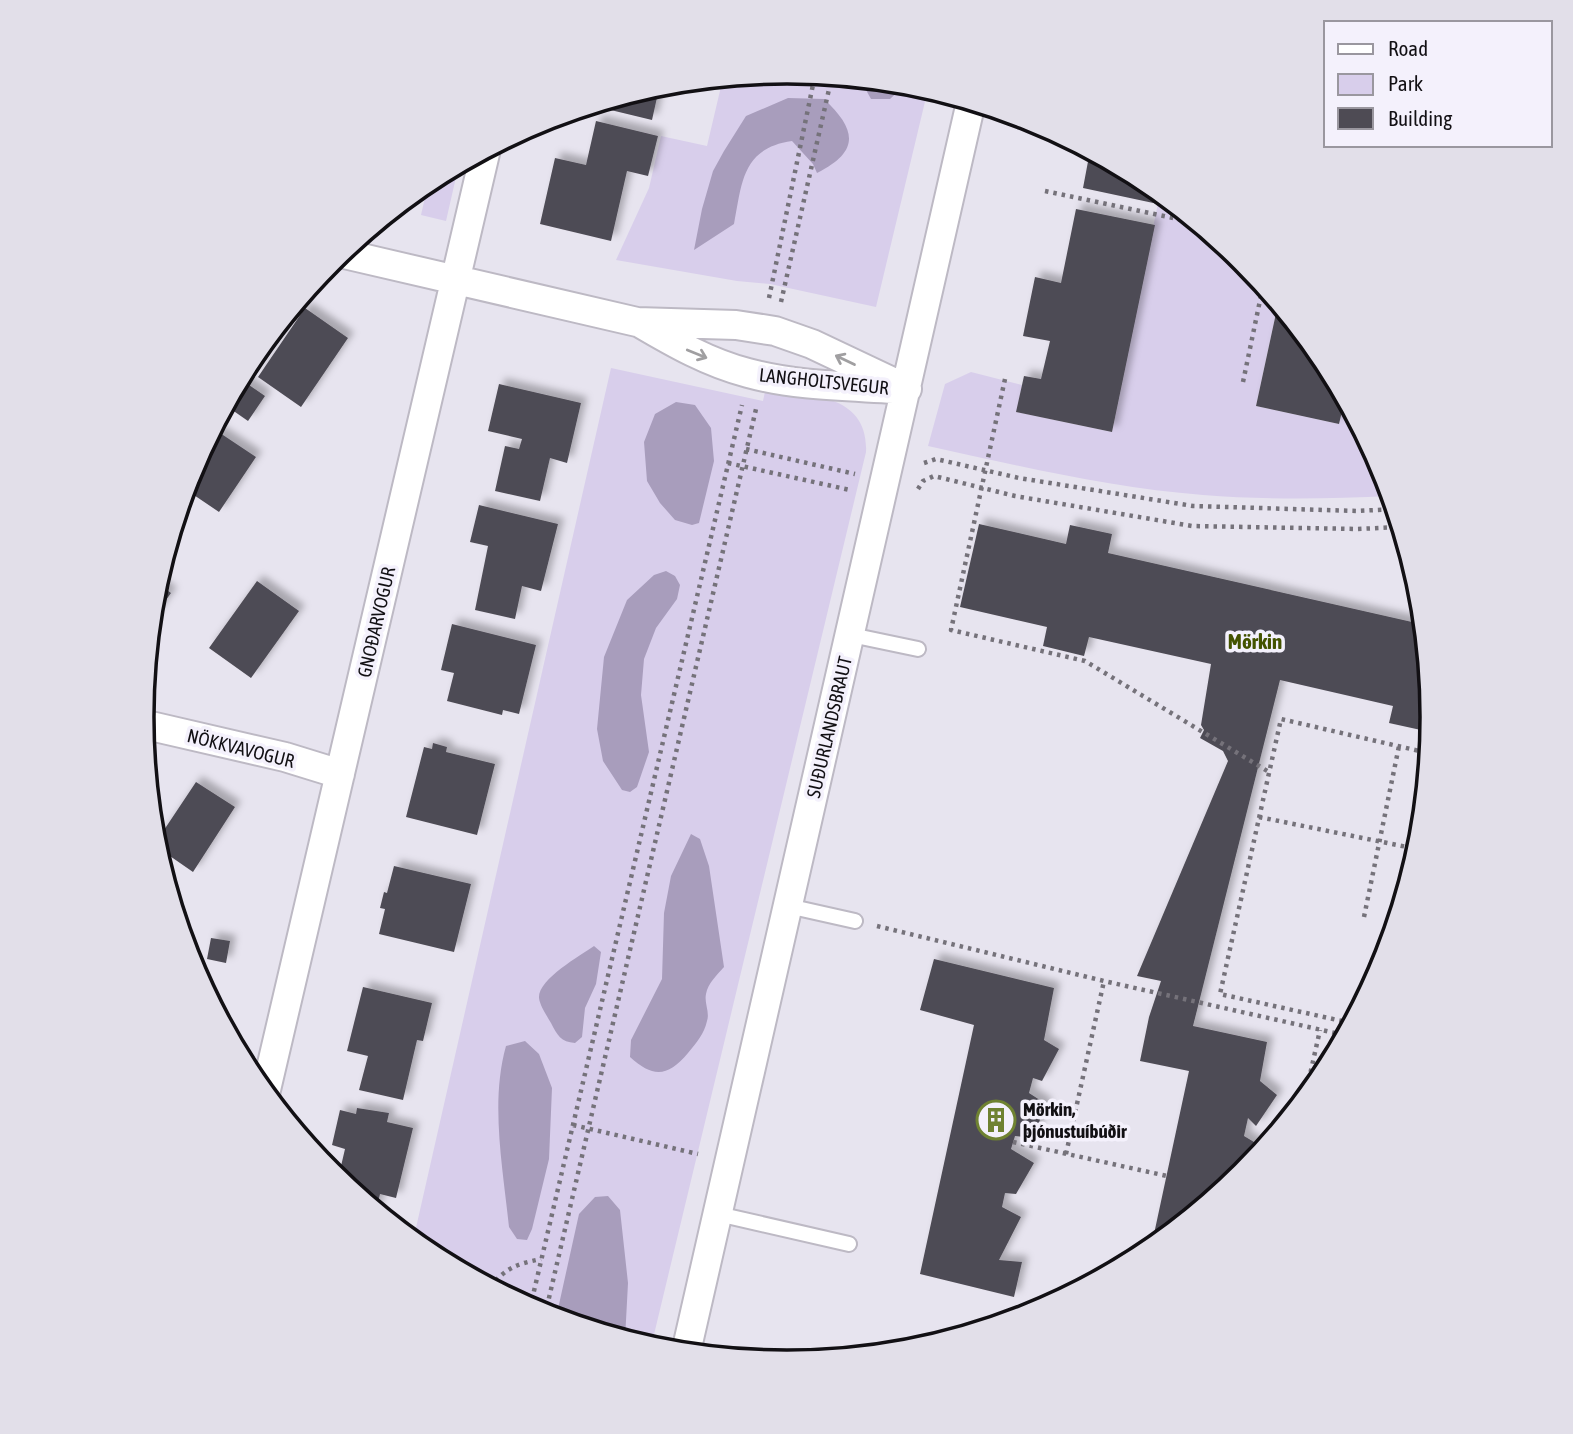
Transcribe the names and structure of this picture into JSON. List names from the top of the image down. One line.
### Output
{"streets":{"street":["LANGHOLTSVEGUR","GNOÐARVOGUR","SUÐURLANDSBRAUT","NÖKKVAVOGUR"]},"crossings":[["LANGHOLTSVEGUR","GNOÐARVOGUR"],["LANGHOLTSVEGUR","SUÐURLANDSBRAUT"],["GNOÐARVOGUR","NÖKKVAVOGUR"]],"districts":["Mörkin"],"places":{"building":["Mörkin, þjónustuíbúðir"]},"legend":["Road","Park","Building"]}
